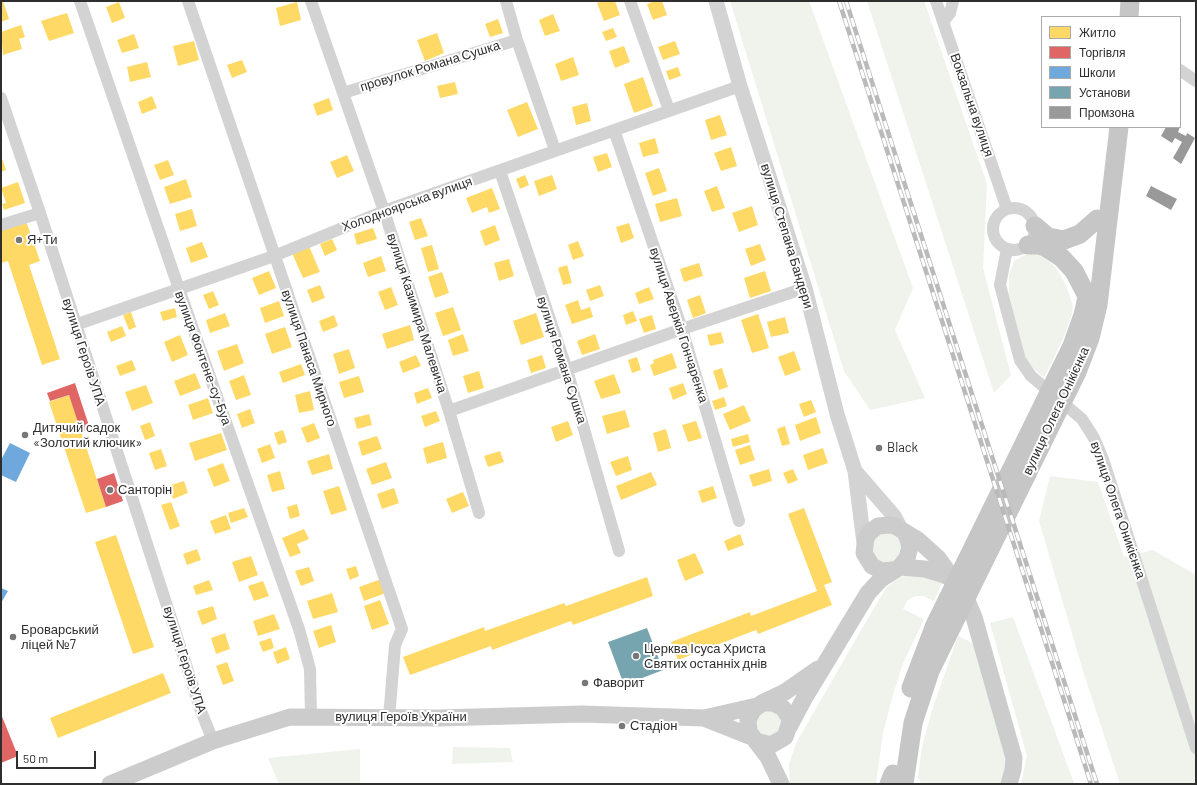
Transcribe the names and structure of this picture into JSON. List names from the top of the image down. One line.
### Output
{"streets":{"main road":["вулиця Олега Онікієнка","вулиця Героїв України"],"street":["провулок Романа Сушка","Вокзальна вулиця","Холодноярська вулиця","вулиця Степана Бандери","вулиця Казимира Малевича","вулиця Аверкія Гончаренка","вулиця Героїв УПА","вулиця Фонтене-су-Буа","вулиця Панаса Мирного","вулиця Романа Сушка","вулиця Олега Оникієнка"]},"crossings":[["провулок Романа Сушка","вулиця Казимира Малевича"],["Вокзальна вулиця","вулиця Олега Оникієнка"],["Холодноярська вулиця","вулиця Степана Бандери"],["Холодноярська вулиця","вулиця Казимира Малевича"],["Холодноярська вулиця","вулиця Аверкія Гончаренка"],["Холодноярська вулиця","вулиця Героїв УПА"],["Холодноярська вулиця","вулиця Фонтене-су-Буа"],["Холодноярська вулиця","вулиця Панаса Мирного"],["Холодноярська вулиця","вулиця Романа Сушка"],["вулиця Героїв УПА","вулиця Героїв України"],["вулиця Фонтене-су-Буа","вулиця Героїв України"],["вулиця Панаса Мирного","вулиця Героїв України"]],"places":["Я+Ти","Дитячий садок «Золотий ключик»","Black","Санторін","Броварський ліцей №7","Церква Ісуса Христа Святих останніх днів","Фаворит","Стадіон"],"legend":["Житло","Торгівля","Школи","Установи","Промзона"],"scale_bar":"50 m"}
